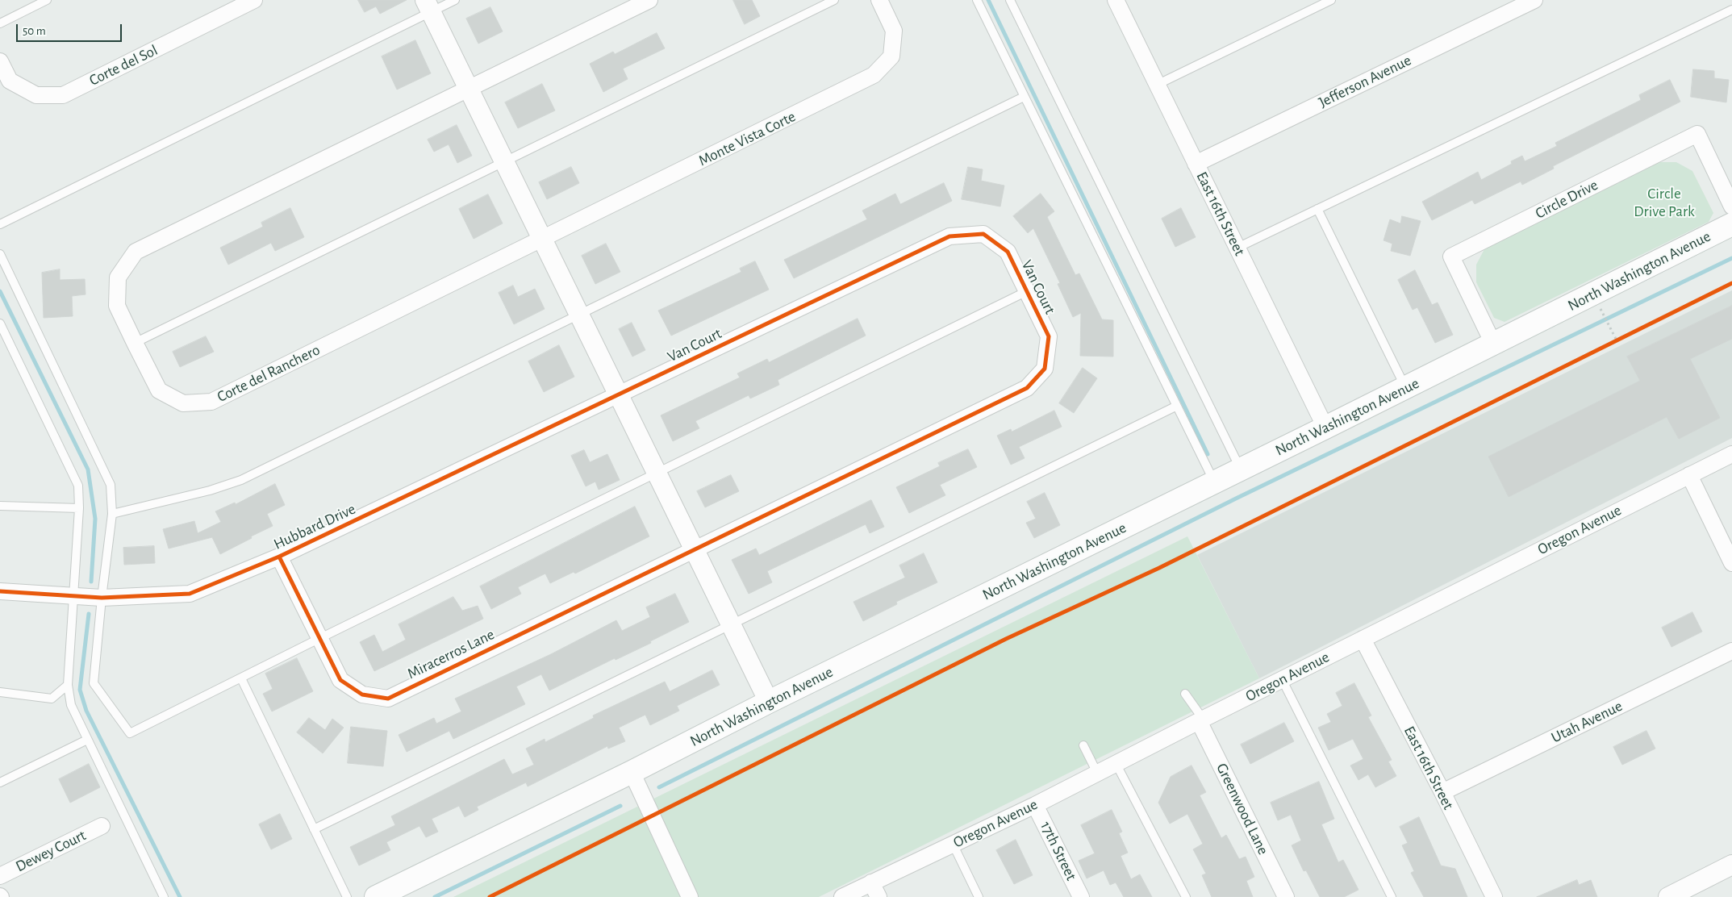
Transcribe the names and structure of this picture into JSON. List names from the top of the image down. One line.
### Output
{"streets":{"main road":["North Washington Avenue"],"street":["Corte del Sol","Jefferson Avenue","Monte Vista Corte","Circle Drive","East 16th Street","Van Court","Corte del Ranchero","Hubbard Drive","Oregon Avenue","Miracerros Lane","Utah Avenue","Greenwood Lane","Dewey Court","17th Street"]},"crossings":[["Jefferson Avenue","East 16th Street"],["Monte Vista Corte","Corte del Ranchero"],["Circle Drive","North Washington Avenue"],["East 16th Street","North Washington Avenue"],["East 16th Street","Oregon Avenue"],["East 16th Street","Utah Avenue"],["Van Court","Hubbard Drive"],["Van Court","Miracerros Lane"],["Hubbard Drive","Miracerros Lane"],["Oregon Avenue","Greenwood Lane"],["Oregon Avenue","17th Street"]],"parks":["Circle Drive Park"],"scale_bar":"50 m"}
